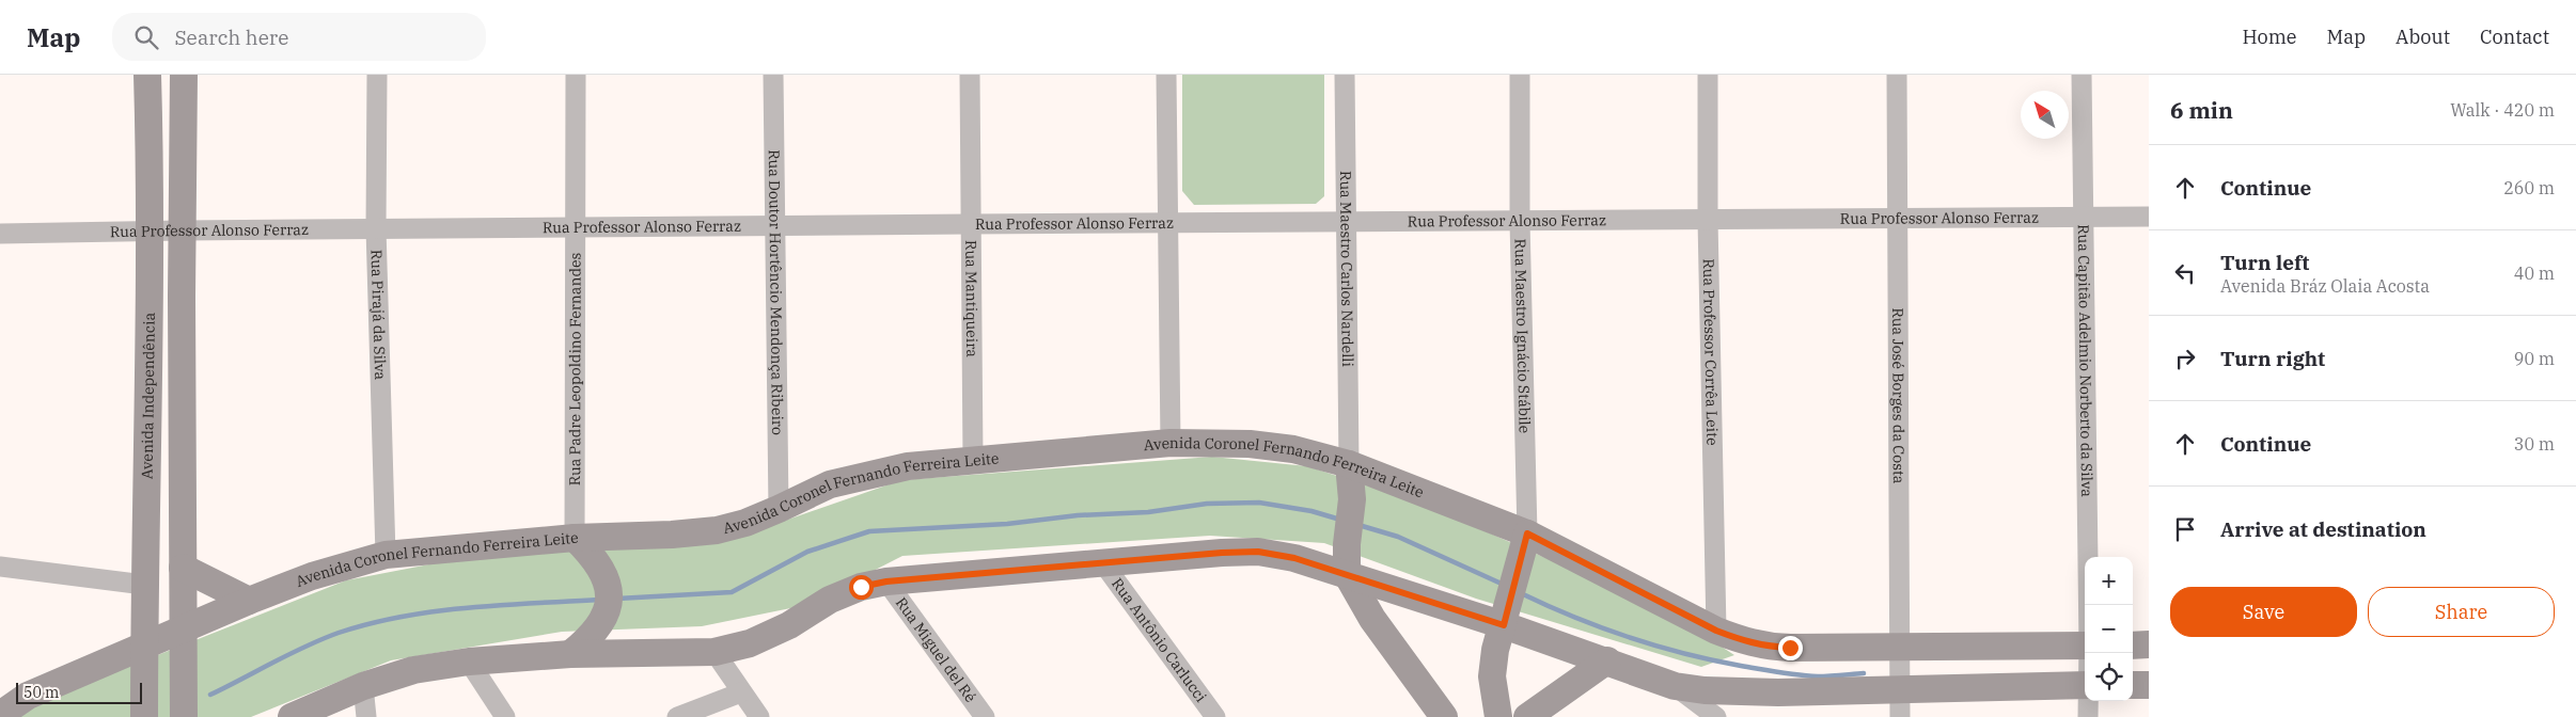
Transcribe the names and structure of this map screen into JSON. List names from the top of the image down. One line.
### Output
{"streets":{"street":["Rua Professor Alonso Ferraz","Rua Maestro Carlos Nardelli","Rua Doutor Hortêncio Mendonça Ribeiro","Rua Mantiqueira","Rua Pirajá da Silva","Rua Maestro Ignácio Stábile","Rua Professor Corrêa Leite","Rua Capitão Adelmio Norberto da Silva","Rua Padre Leopoldino Fernandes","Avenida Independência","Rua José Borges da Costa","Avenida Coronel Fernando Ferreira Leite","Rua Antônio Carlucci","Rua Miguel del Ré"]},"crossings":[["Rua Professor Alonso Ferraz","Rua Maestro Carlos Nardelli"],["Rua Professor Alonso Ferraz","Rua Doutor Hortêncio Mendonça Ribeiro"],["Rua Professor Alonso Ferraz","Rua Mantiqueira"],["Rua Professor Alonso Ferraz","Rua Pirajá da Silva"],["Rua Professor Alonso Ferraz","Rua Maestro Ignácio Stábile"],["Rua Professor Alonso Ferraz","Rua Professor Corrêa Leite"],["Rua Professor Alonso Ferraz","Rua Capitão Adelmio Norberto da Silva"],["Rua Professor Alonso Ferraz","Rua Padre Leopoldino Fernandes"],["Rua Professor Alonso Ferraz","Avenida Independência"],["Rua Professor Alonso Ferraz","Rua José Borges da Costa"],["Rua Maestro Carlos Nardelli","Avenida Coronel Fernando Ferreira Leite"],["Rua Doutor Hortêncio Mendonça Ribeiro","Avenida Coronel Fernando Ferreira Leite"],["Rua Mantiqueira","Avenida Coronel Fernando Ferreira Leite"],["Rua Pirajá da Silva","Avenida Coronel Fernando Ferreira Leite"],["Rua Maestro Ignácio Stábile","Avenida Coronel Fernando Ferreira Leite"],["Rua Professor Corrêa Leite","Avenida Coronel Fernando Ferreira Leite"],["Rua Padre Leopoldino Fernandes","Avenida Coronel Fernando Ferreira Leite"],["Avenida Independência","Avenida Coronel Fernando Ferreira Leite"],["Rua José Borges da Costa","Avenida Coronel Fernando Ferreira Leite"]],"scale_bar":"50 m","north":"top left","page":{"header":"Map","search":"Search here","nav":["Home","Map","About","Contact"],"heading":["6 min","Walk · 420 m"],"list":[["Continue","260 m"],["Turn left","Avenida Bráz Olaia Acosta","40 m"],["Turn right","90 m"],["Continue","30 m"],"Arrive at destination"],"map_buttons":["+","−"],"buttons":["Save","Share"],"scale":"50 m"}}
